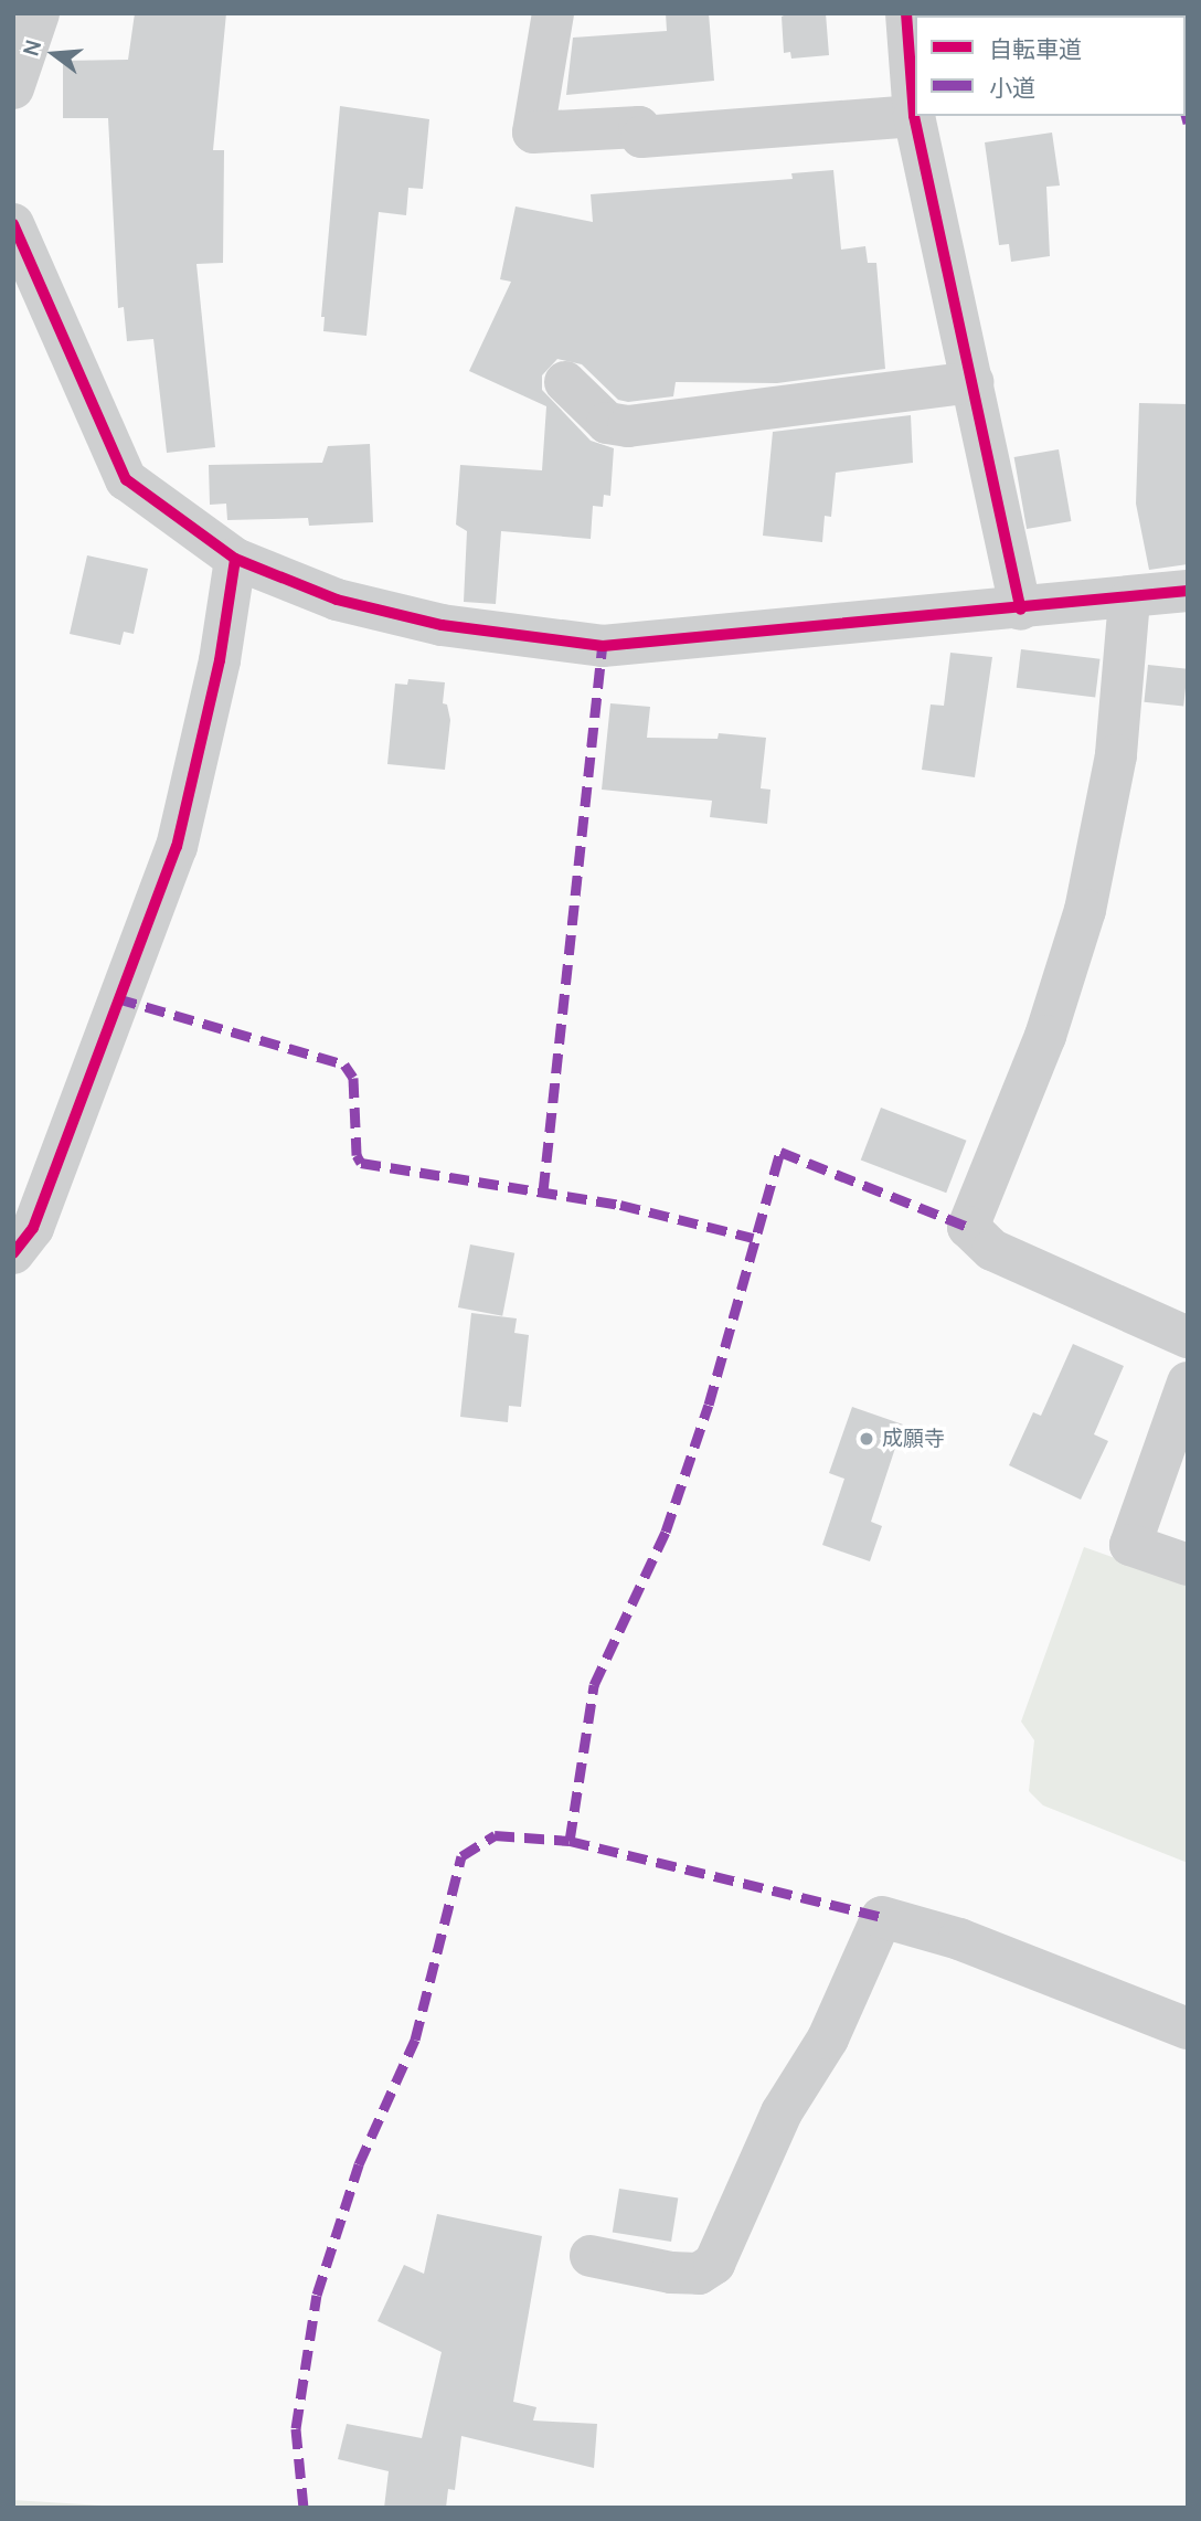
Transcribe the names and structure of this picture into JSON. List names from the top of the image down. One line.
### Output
{"places":["成願寺"],"legend":["自転車道","小道"],"north":"left"}
